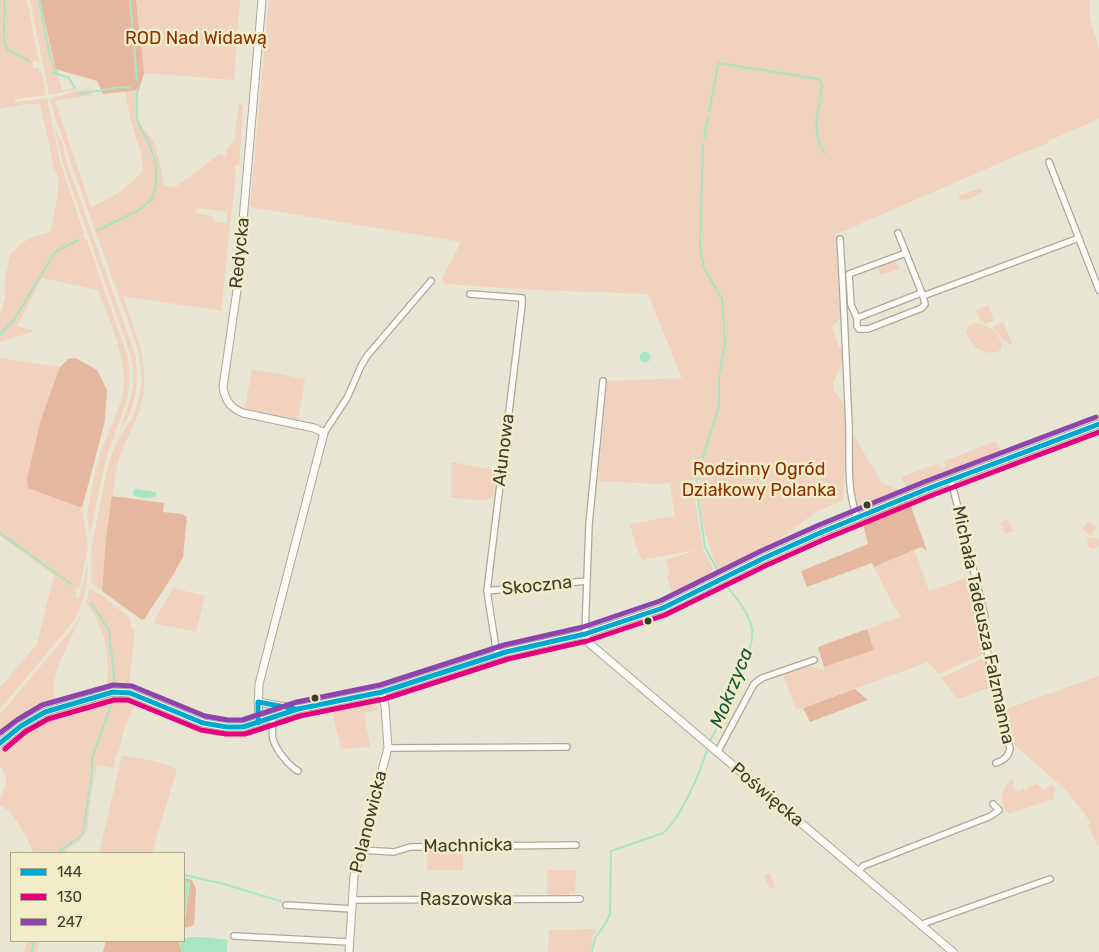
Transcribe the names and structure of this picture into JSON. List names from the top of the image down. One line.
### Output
{"streets":{"street":["Redycka","Ałunowa","Skoczna","Michała Tadeusza Falzmanna","Poświęcka","Polanowicka","Machnicka","Raszowska"]},"crossings":[["Ałunowa","Skoczna"],["Polanowicka","Machnicka"],["Polanowicka","Raszowska"]],"water":["Mokrzyca"],"parks":["ROD Nad Widawą","Rodzinny Ogród Działkowy Polanka"],"lines":["transit line 247","transit line 144","transit line 130"],"legend":["144","130","247"]}
